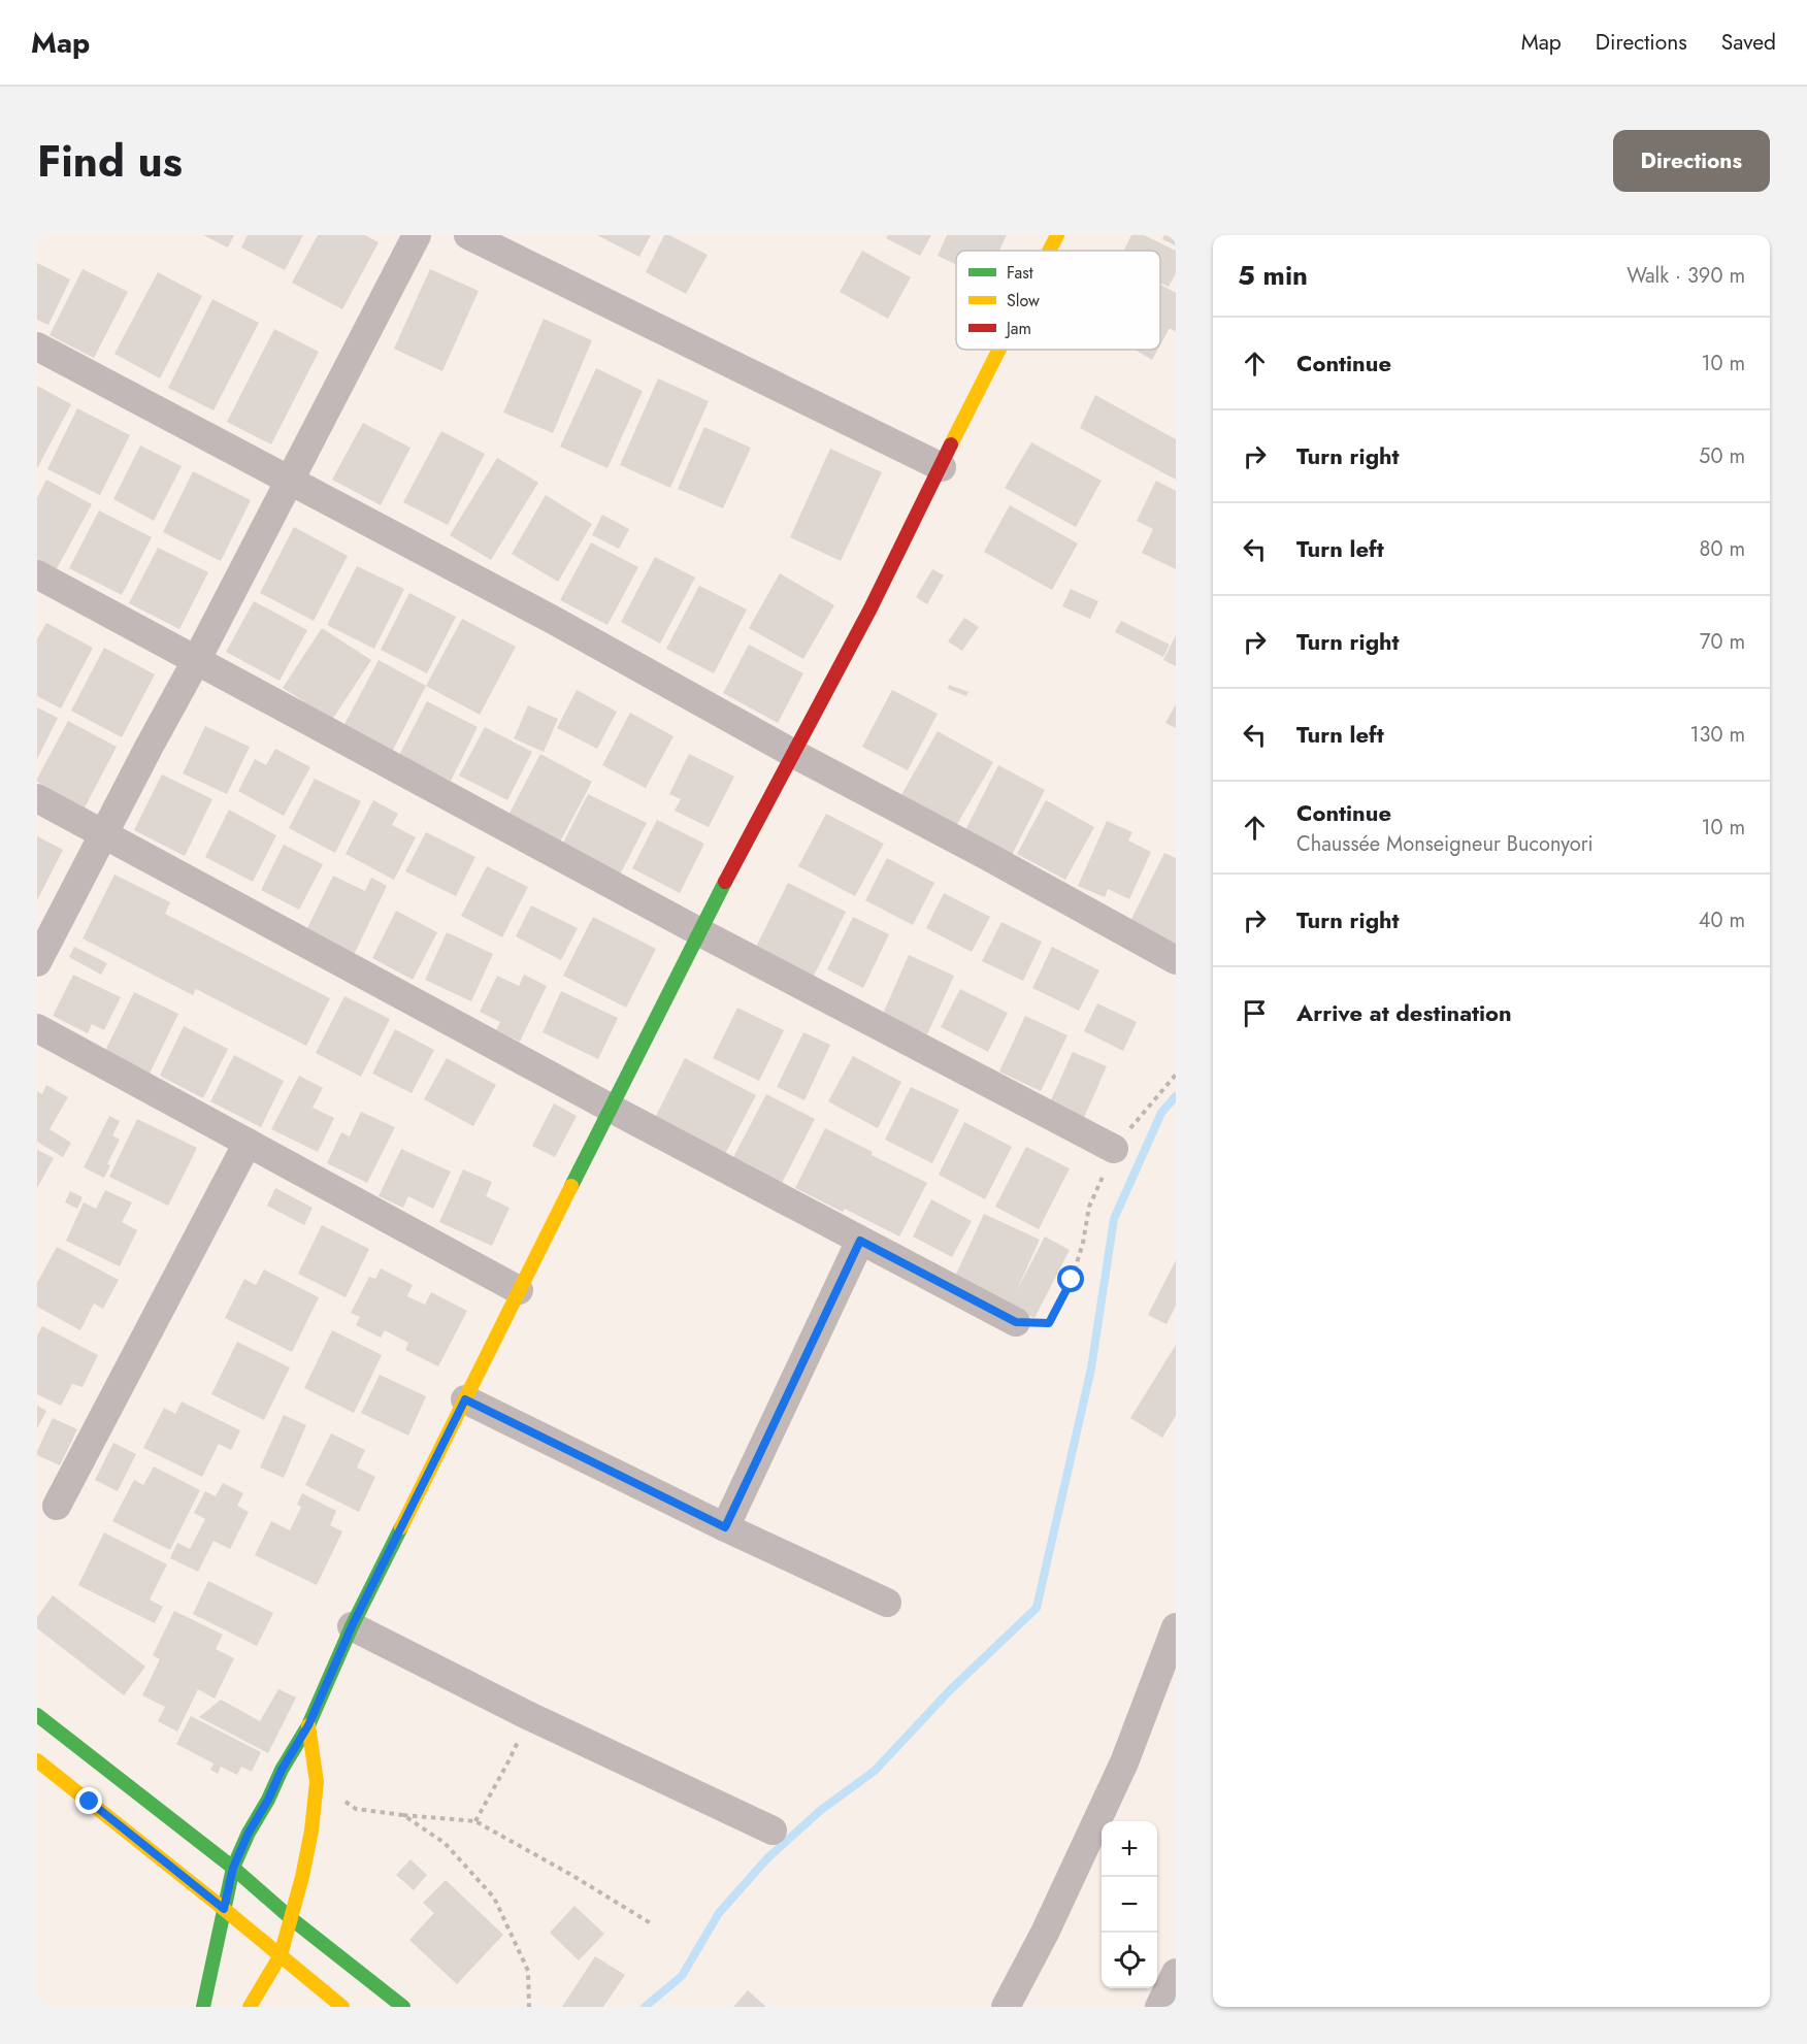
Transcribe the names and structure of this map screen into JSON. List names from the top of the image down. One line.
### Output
{"legend":["Fast","Slow","Jam"],"page":{"header":"Map","nav":["Map","Directions","Saved"],"title":"Find us","buttons":"Directions","heading":["5 min","Walk · 390 m"],"list":[["Continue","10 m"],["Turn right","50 m"],["Turn left","80 m"],["Turn right","70 m"],["Turn left","130 m"],["Continue","Chaussée Monseigneur Buconyori","10 m"],["Turn right","40 m"],"Arrive at destination"],"map_buttons":["+","−"]}}
